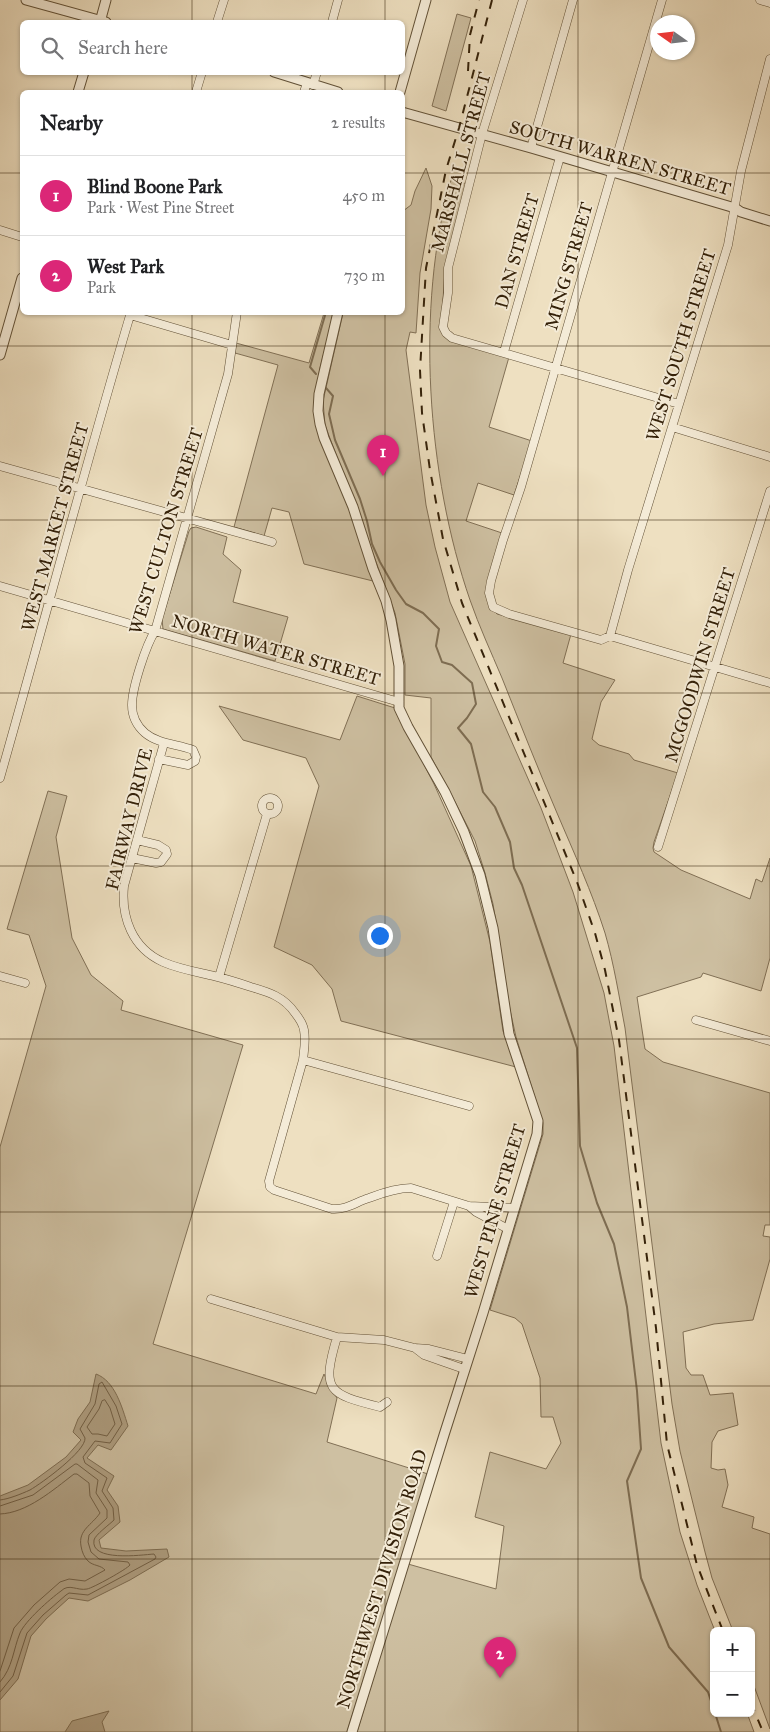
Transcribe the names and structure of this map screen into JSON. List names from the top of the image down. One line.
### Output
{"streets":{"street":["SOUTH WARREN STREET","MARSHALL STREET","DAN STREET","MING STREET","WEST SOUTH STREET","WEST MARKET STREET","WEST CULTON STREET","NORTH WATER STREET","MCGOODWIN STREET","FAIRWAY DRIVE","WEST PINE STREET","NORTHWEST DIVISION ROAD"]},"crossings":[["SOUTH WARREN STREET","MARSHALL STREET"],["SOUTH WARREN STREET","DAN STREET"],["SOUTH WARREN STREET","MING STREET"],["SOUTH WARREN STREET","WEST SOUTH STREET"],["MARSHALL STREET","DAN STREET"],["MING STREET","WEST SOUTH STREET"],["WEST MARKET STREET","NORTH WATER STREET"],["WEST CULTON STREET","NORTH WATER STREET"],["WEST CULTON STREET","FAIRWAY DRIVE"],["NORTH WATER STREET","WEST PINE STREET"],["WEST PINE STREET","NORTHWEST DIVISION ROAD"]],"north":"left","page":{"search":"Search here","heading":["Nearby","2 results"],"list":[{"mark":"1","name":"Blind Boone Park","note":"Park · West Pine Street","value":"450 m"},{"mark":"2","name":"West Park","note":"Park","value":"730 m"}],"pins":["1","2"],"map_buttons":["+","−"]}}
